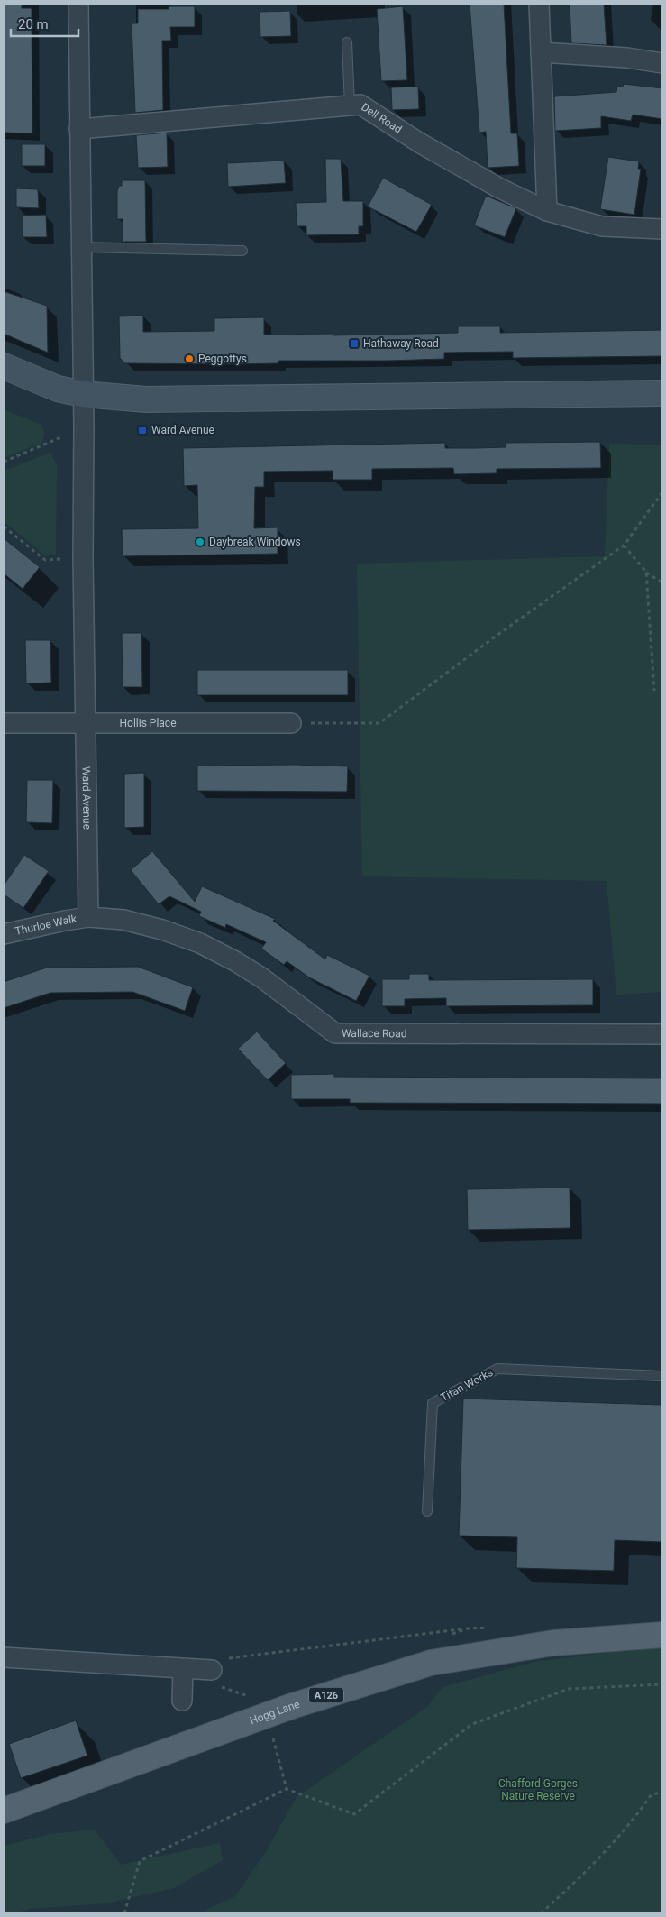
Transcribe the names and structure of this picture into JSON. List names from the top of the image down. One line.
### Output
{"streets":{"main road":["A126","Hogg Lane"],"street":["Dell Road","Hollis Place","Ward Avenue","Thurloe Walk","Wallace Road"],"lane":["Titan Works"]},"crossings":[["Dell Road","Ward Avenue"],["Hollis Place","Ward Avenue"],["Ward Avenue","Thurloe Walk"],["Ward Avenue","Wallace Road"],["Thurloe Walk","Wallace Road"]],"parks":["Chafford Gorges Nature Reserve"],"places":{"transit":["Hathaway Road","Ward Avenue"],"other":["Peggottys","Daybreak Windows"]},"scale_bar":"20 m"}
